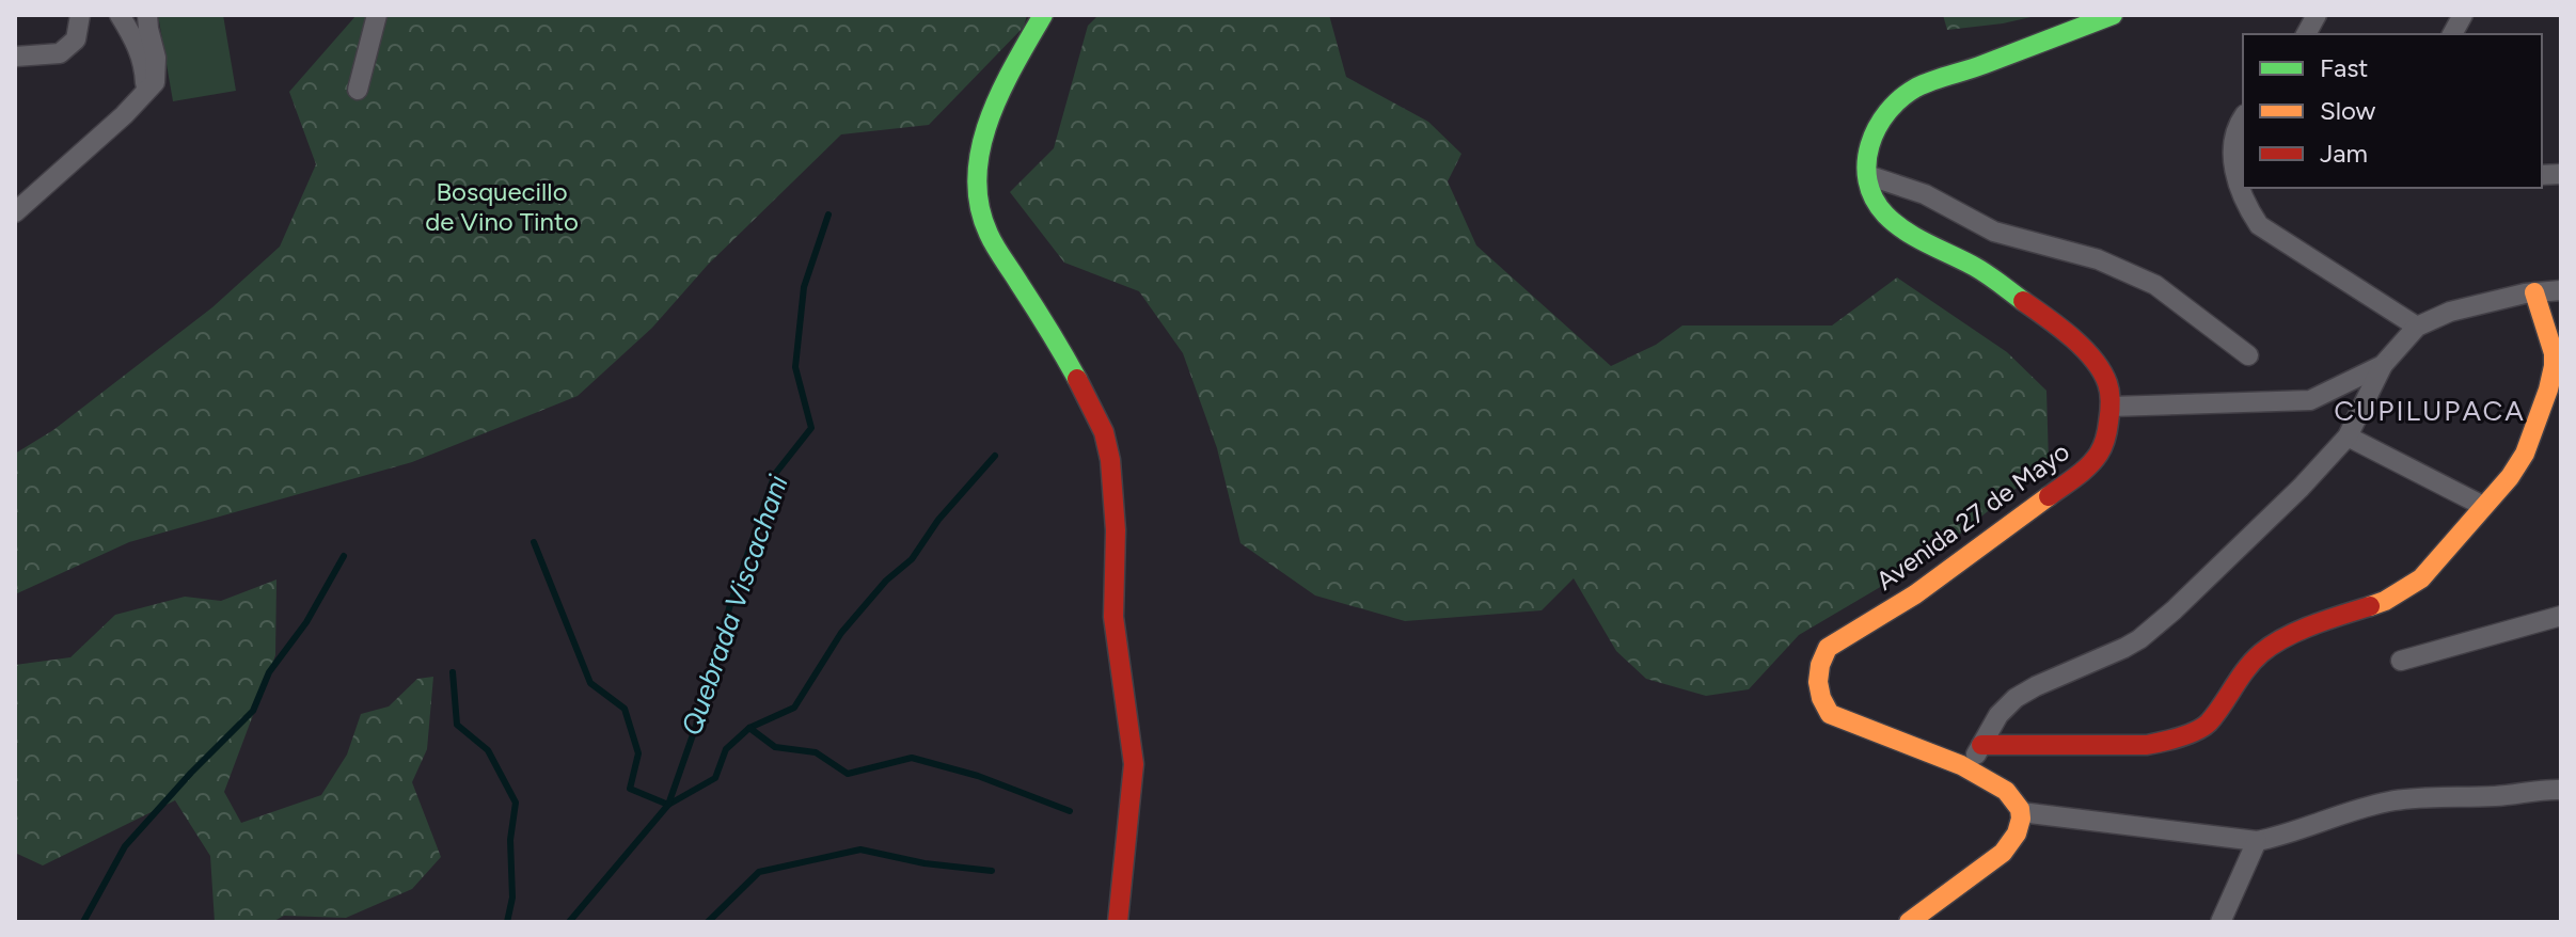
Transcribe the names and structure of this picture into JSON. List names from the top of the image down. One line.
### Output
{"streets":{"street":["Avenida 27 de Mayo"]},"districts":["CUPILUPACA"],"water":["Quebrada Viscachani"],"parks":["Bosquecillo de Vino Tinto"],"legend":["Fast","Slow","Jam"]}
